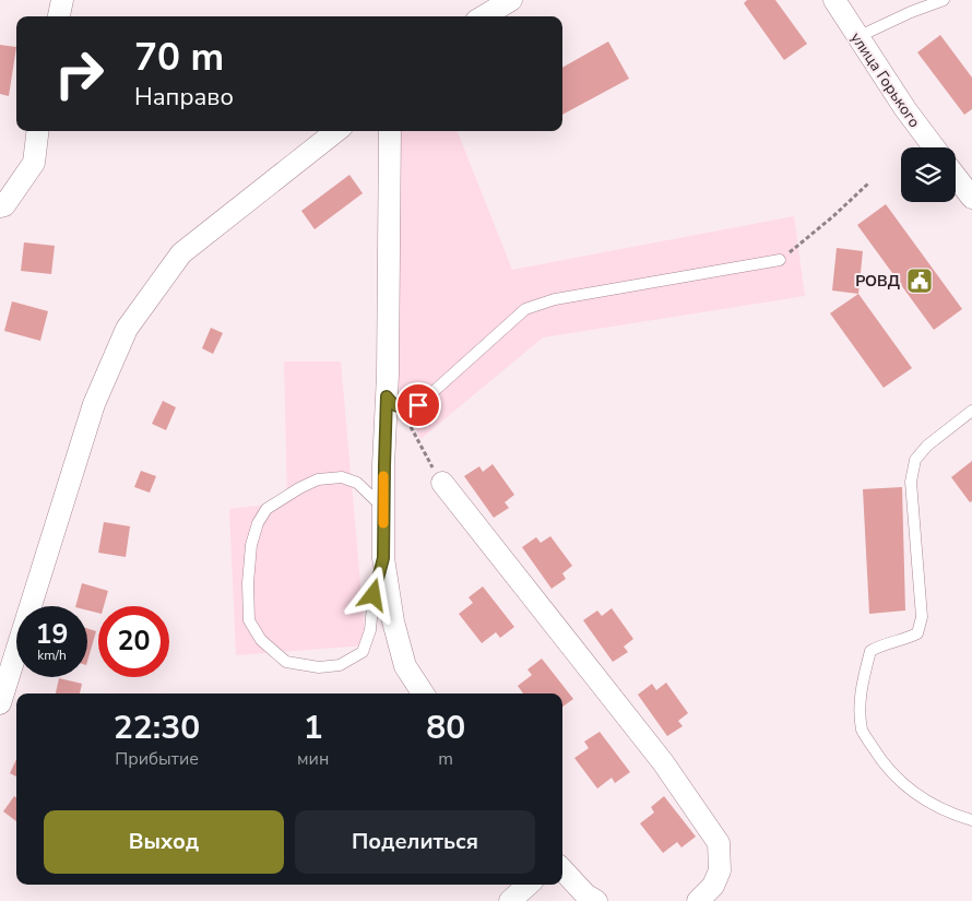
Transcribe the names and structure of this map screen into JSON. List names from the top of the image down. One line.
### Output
{"streets":{"street":["улица Горького"]},"places":{"public building":["РОВД"]},"page":{"turn":["70 m","Направо"],"speed":"19 km/h","limit":"20","eta":["22:30","Прибытие","1","мин","80","m"],"buttons":["Выход","Поделиться"]}}
